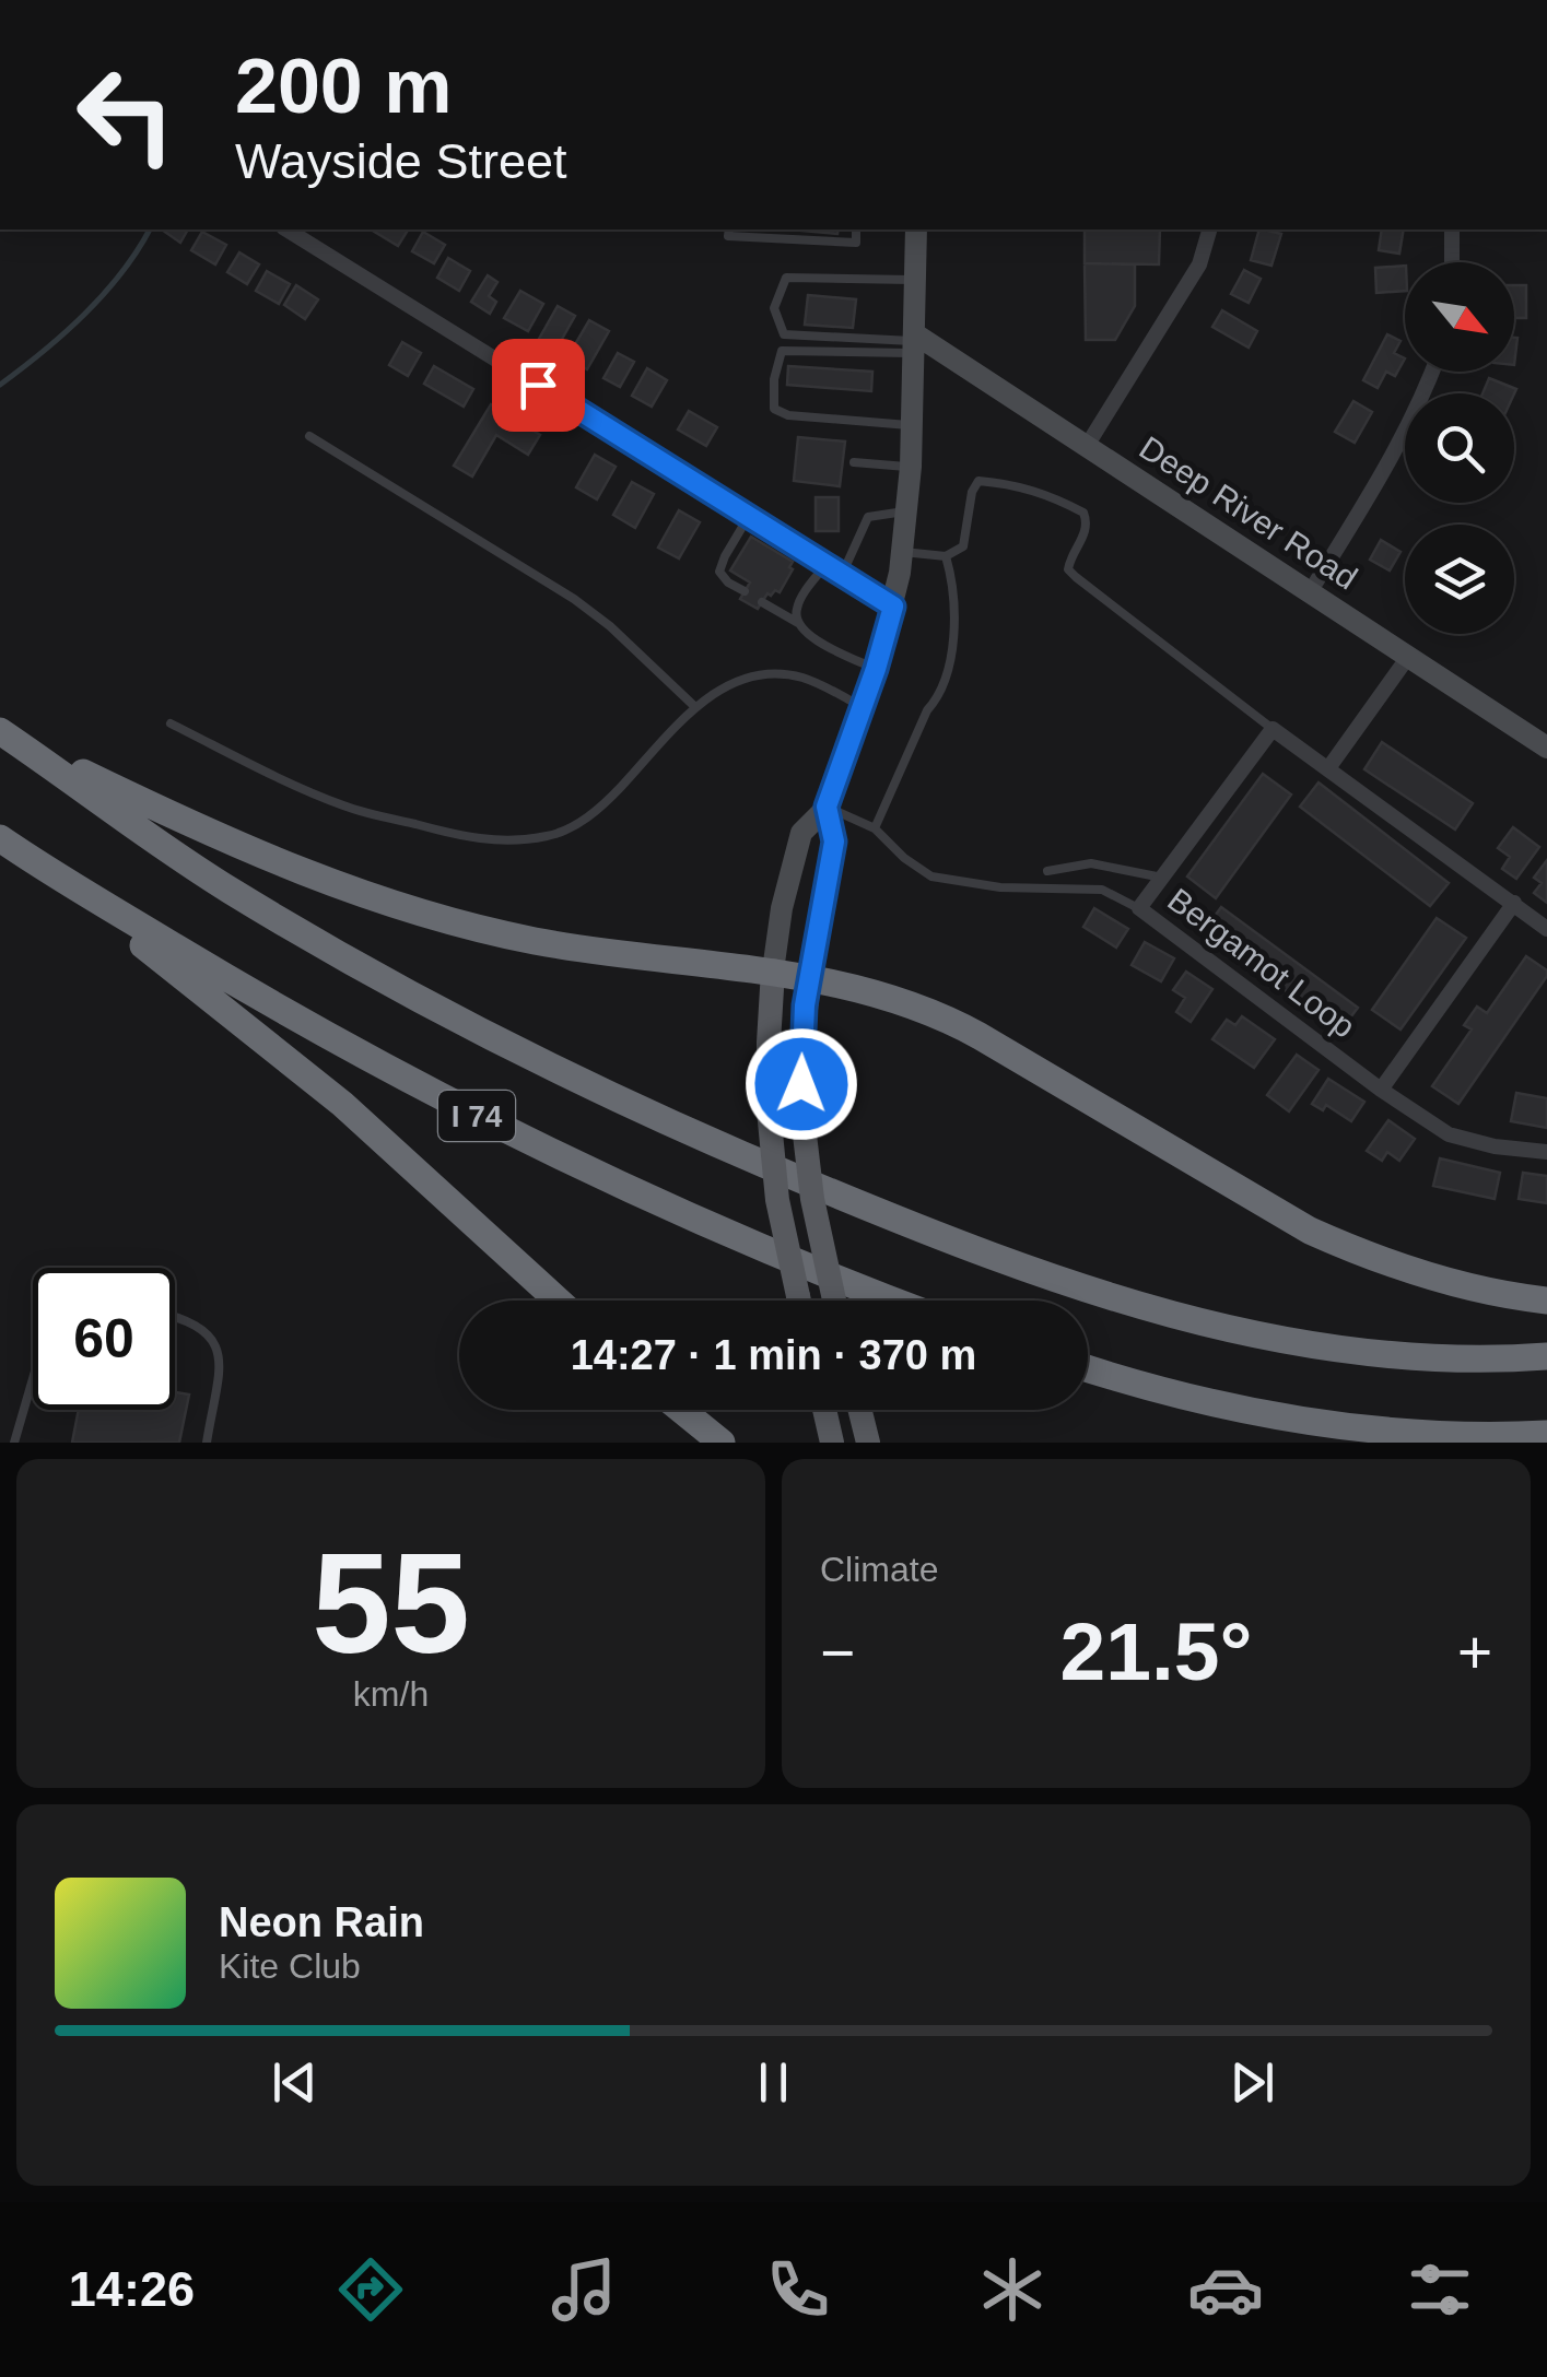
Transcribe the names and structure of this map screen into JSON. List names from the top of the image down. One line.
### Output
{"streets":{"highway":["I 74"],"main road":["Deep River Road"],"street":["Bergamot Loop"]},"north":"bottom right","page":{"turn":["200 m","Wayside Street"],"limit":"60","trip":"14:27 · 1 min · 370 m","tile":[["55","km/h"],"Climate"],"heat":["−","21.5°","+"],"song":["Neon Rain","Kite Club"],"tabs":"14:26"}}
